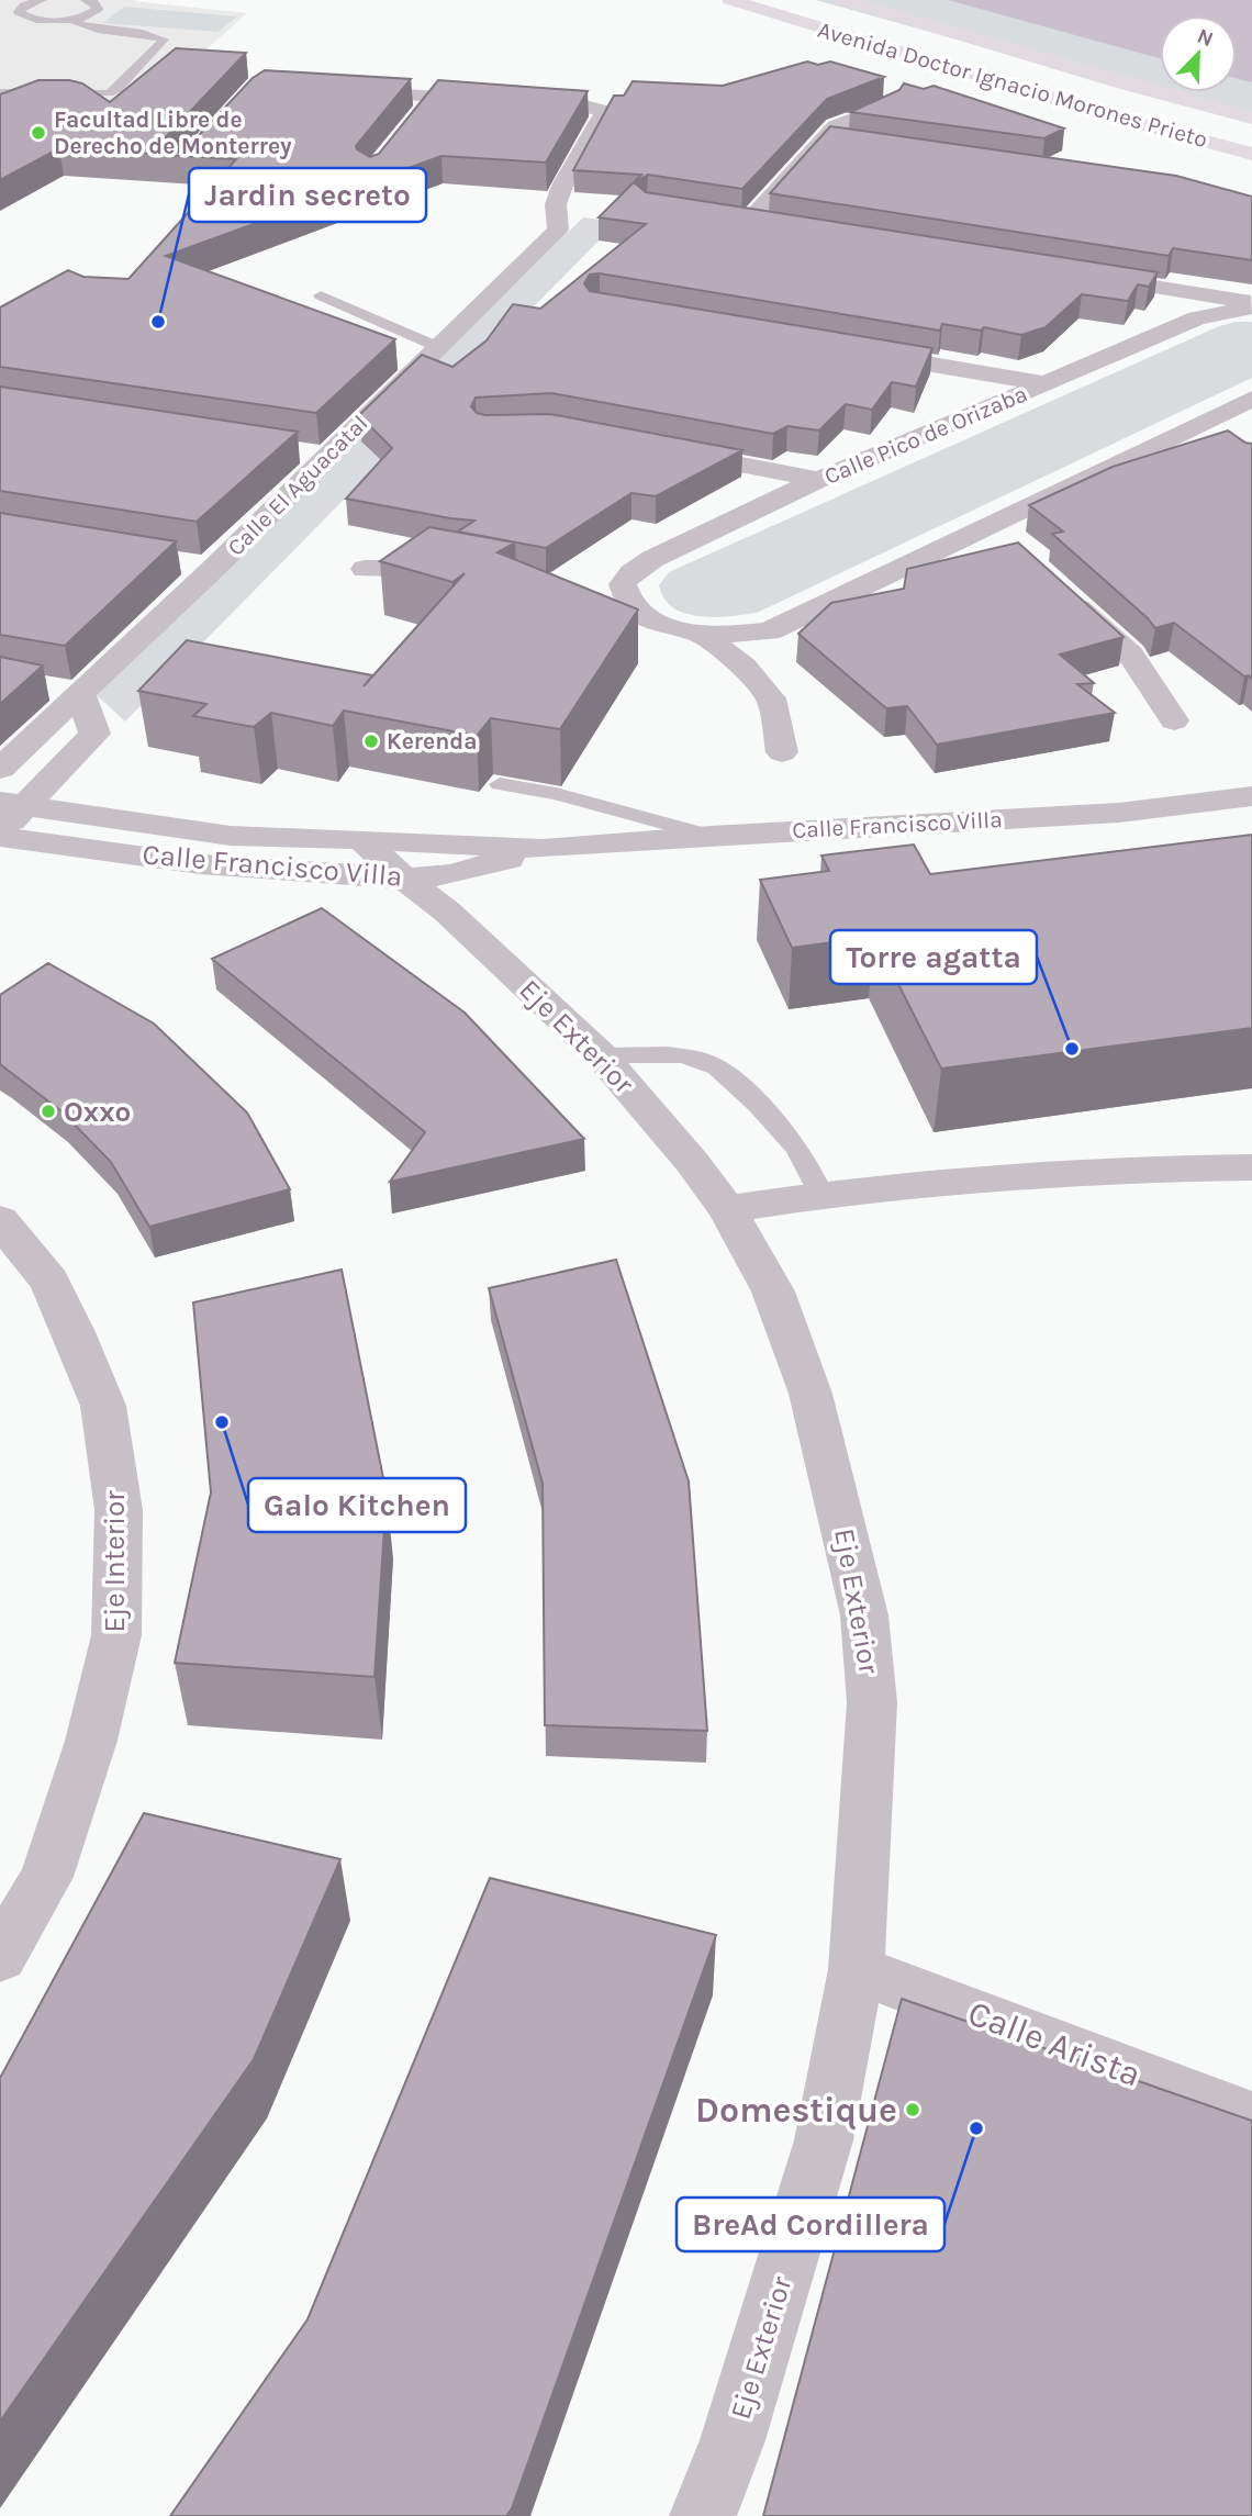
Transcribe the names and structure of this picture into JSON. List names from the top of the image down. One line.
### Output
{"streets":{"main road":["Avenida Doctor Ignacio Morones Prieto"],"street":["Calle Pico de Orizaba","Calle El Aguacatal","Calle Francisco Villa","Eje Exterior","Eje Interior","Calle Arista"]},"crossings":[["Calle Francisco Villa","Eje Exterior"],["Eje Exterior","Calle Arista"]],"places":["Facultad Libre de Derecho de Monterrey","Jardin secreto","Kerenda","Torre agatta","Oxxo","Galo Kitchen","Domestique","BreAd Cordillera"],"north":"top right"}
